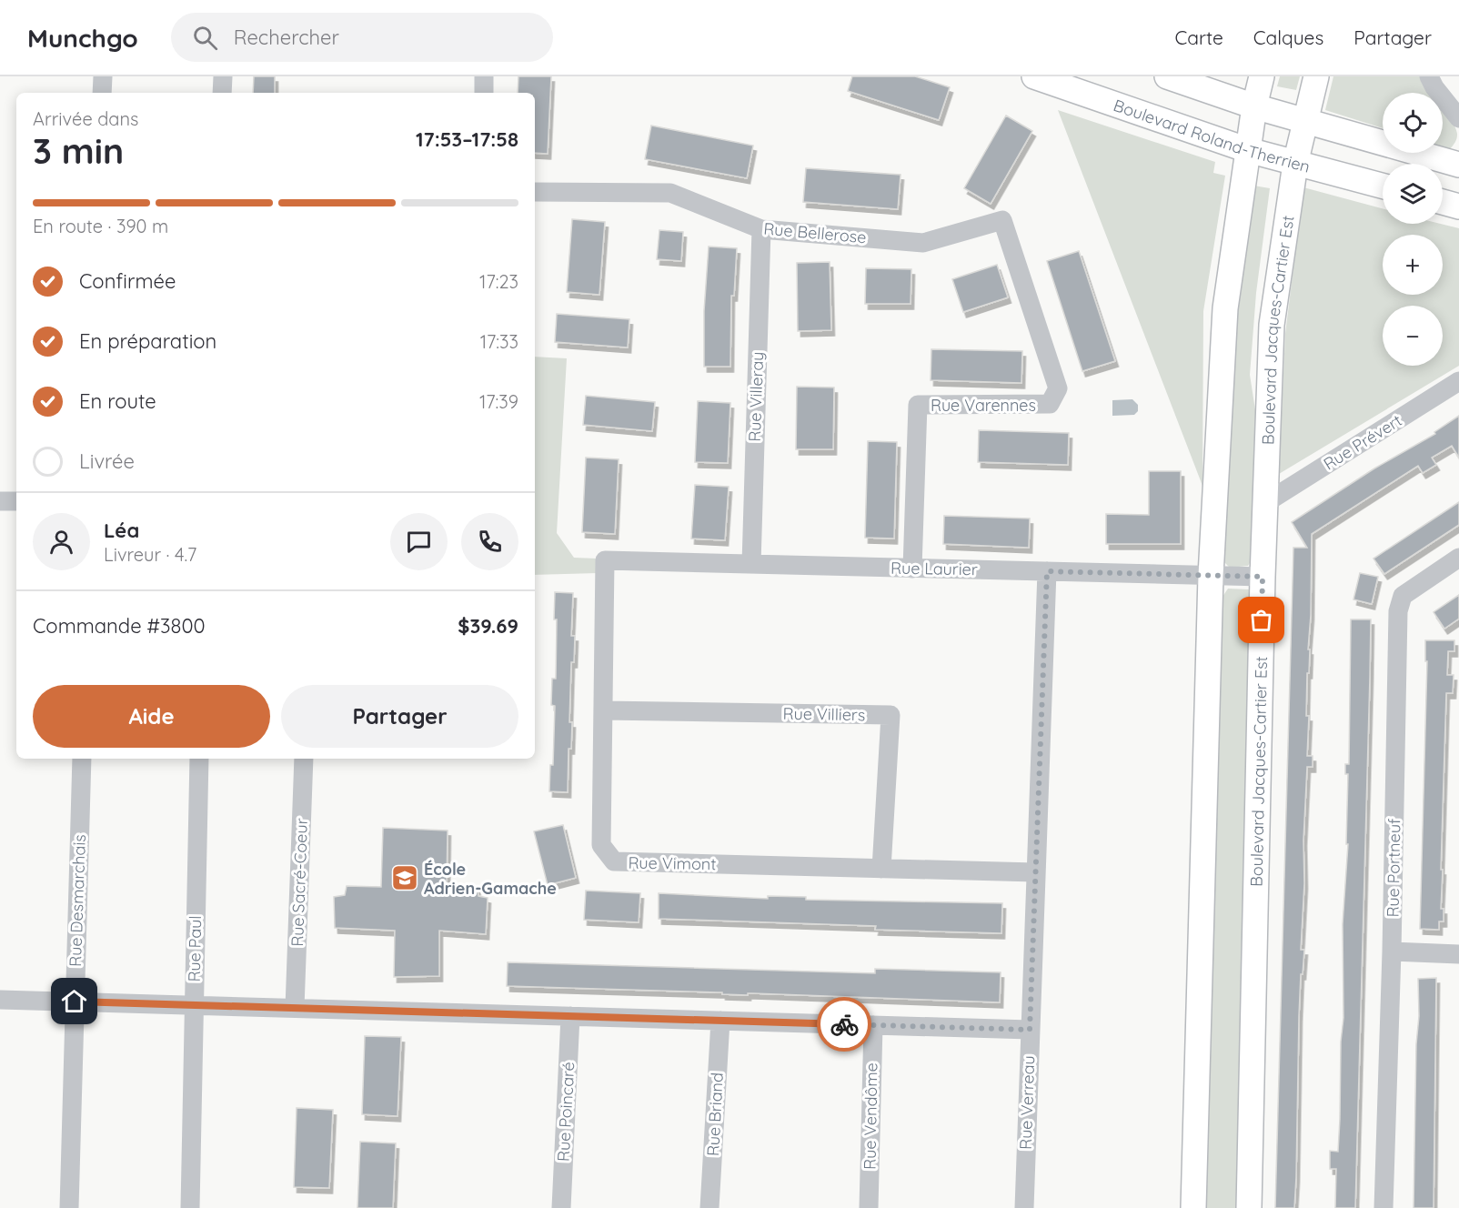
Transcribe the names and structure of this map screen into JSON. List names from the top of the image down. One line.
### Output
{"streets":{"main road":["Boulevard Roland-Therrien","Boulevard Jacques-Cartier Est"],"street":["Rue Bellerose","Rue Villeray","Rue Varennes","Rue Prévert","Rue Laurier","Rue Villiers","Rue Vimont","Rue Portneuf","Rue Sacré-Coeur","Rue Desmarchais","Rue Paul","Rue Verreau","Rue Poincaré","Rue Briand","Rue Vendôme"]},"crossings":[["Boulevard Roland-Therrien","Boulevard Jacques-Cartier Est"],["Rue Bellerose","Rue Villeray"],["Rue Bellerose","Rue Varennes"],["Boulevard Jacques-Cartier Est","Rue Prévert"],["Boulevard Jacques-Cartier Est","Rue Laurier"],["Rue Villeray","Rue Laurier"],["Rue Varennes","Rue Laurier"],["Rue Laurier","Rue Vimont"],["Rue Laurier","Rue Verreau"],["Rue Villiers","Rue Vimont"],["Rue Vimont","Rue Verreau"]],"places":{"school or university":["École Adrien-Gamache"]},"page":{"header":"Munchgo","search":"Rechercher","nav":["Carte","Calques","Partager"],"map_buttons":["+","−"],"heading":["3 min","Arrivée dans","17:53–17:58"],"panel":["Léa","Livreur · 4.7","Commande #3800","$39.69"],"bar":"En route · 390 m","list":[["Confirmée","17:23"],["En préparation","17:33"],["En route","17:39"],"Livrée"],"buttons":["Aide","Partager"]}}
